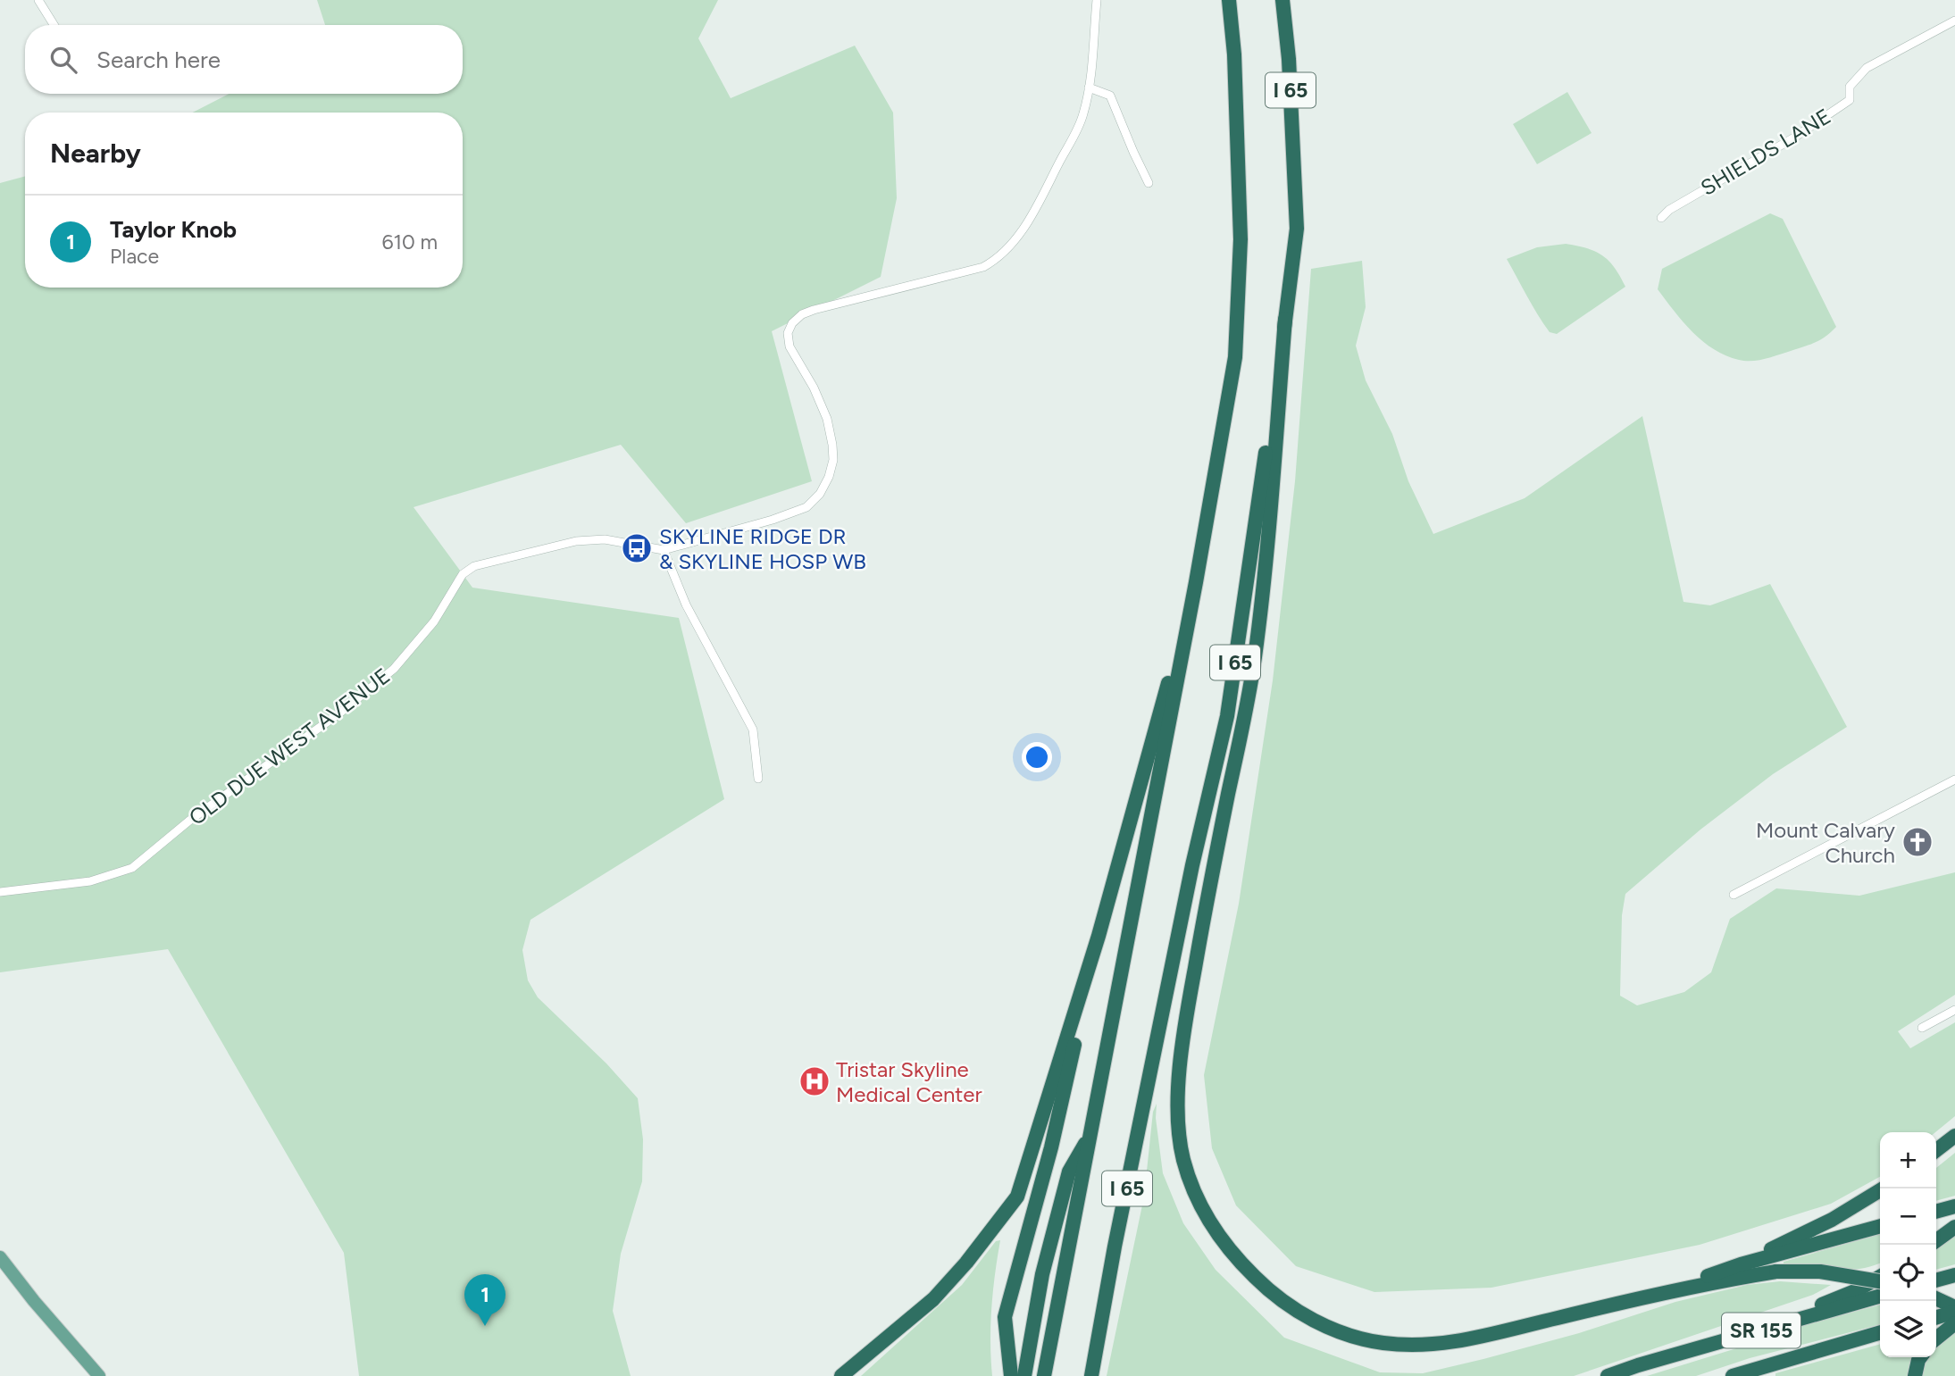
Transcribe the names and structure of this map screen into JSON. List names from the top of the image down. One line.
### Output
{"streets":{"highway":["I 65","SR 155"],"street":["SHIELDS LANE","OLD DUE WEST AVENUE"]},"places":{"bus stop":["SKYLINE RIDGE DR & SKYLINE HOSP WB"],"church":["Mount Calvary Church"],"hospital":["Tristar Skyline Medical Center"]},"page":{"search":"Search here","heading":"Nearby","list":[{"mark":"1","name":"Taylor Knob","note":"Place","value":"610 m"}],"map_buttons":["+","−"],"pins":"1"}}
